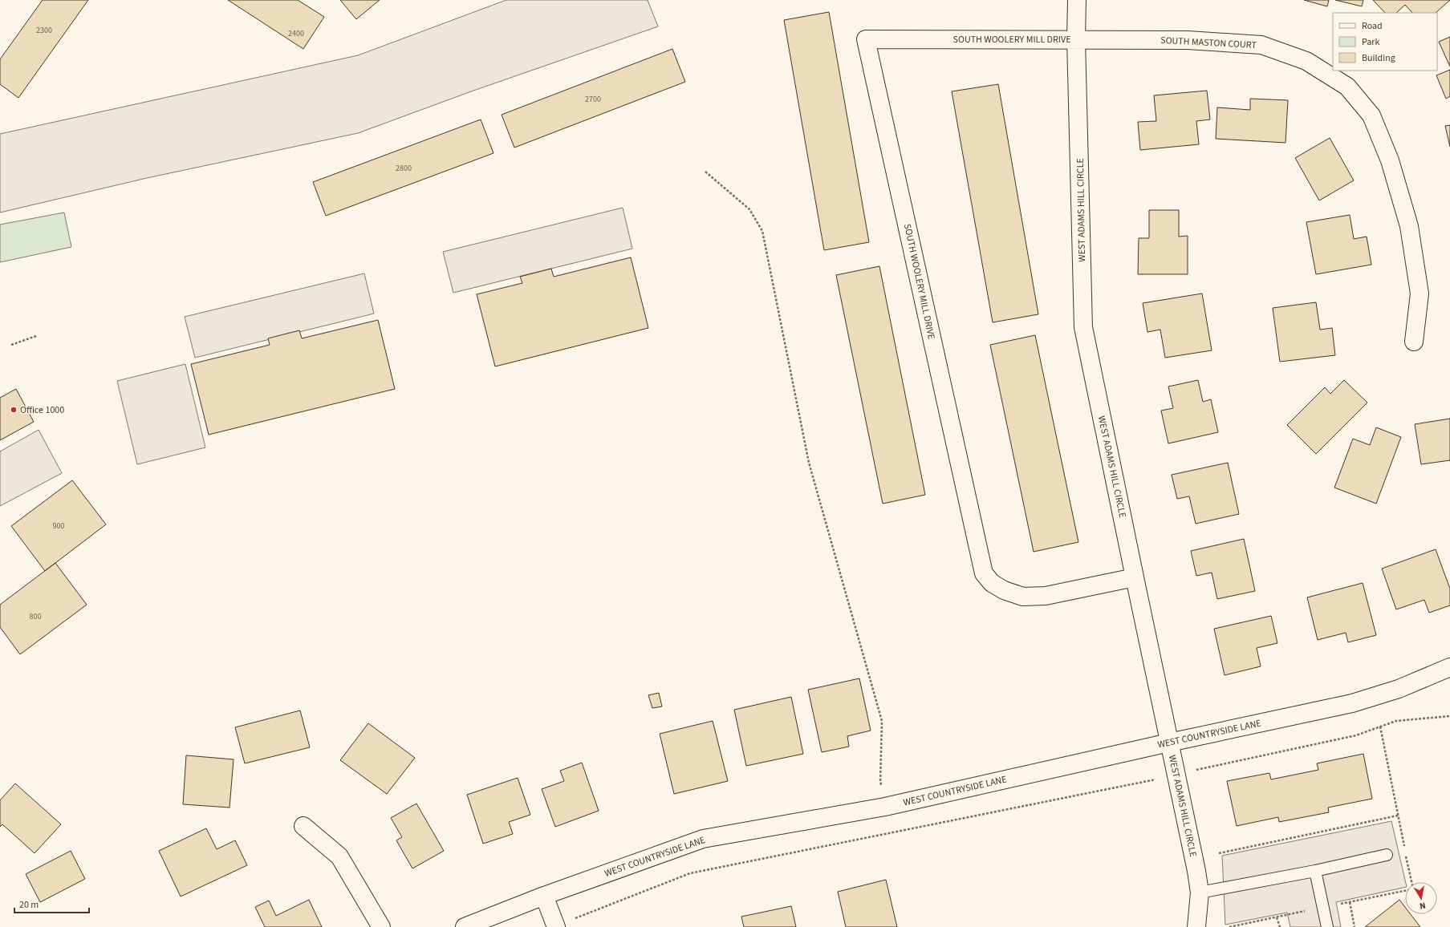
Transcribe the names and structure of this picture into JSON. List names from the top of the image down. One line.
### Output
{"streets":{"street":["SOUTH WOOLERY MILL DRIVE","SOUTH MASTON COURT","WEST ADAMS HILL CIRCLE","WEST COUNTRYSIDE LANE"]},"crossings":[["SOUTH WOOLERY MILL DRIVE","SOUTH MASTON COURT"],["SOUTH WOOLERY MILL DRIVE","WEST ADAMS HILL CIRCLE"],["SOUTH MASTON COURT","WEST ADAMS HILL CIRCLE"],["WEST ADAMS HILL CIRCLE","WEST COUNTRYSIDE LANE"]],"places":["Office 1000"],"house_numbers":["2300","2400","2700","2800","900","800"],"legend":["Road","Park","Building"],"scale_bar":"20 m","north":"bottom"}
